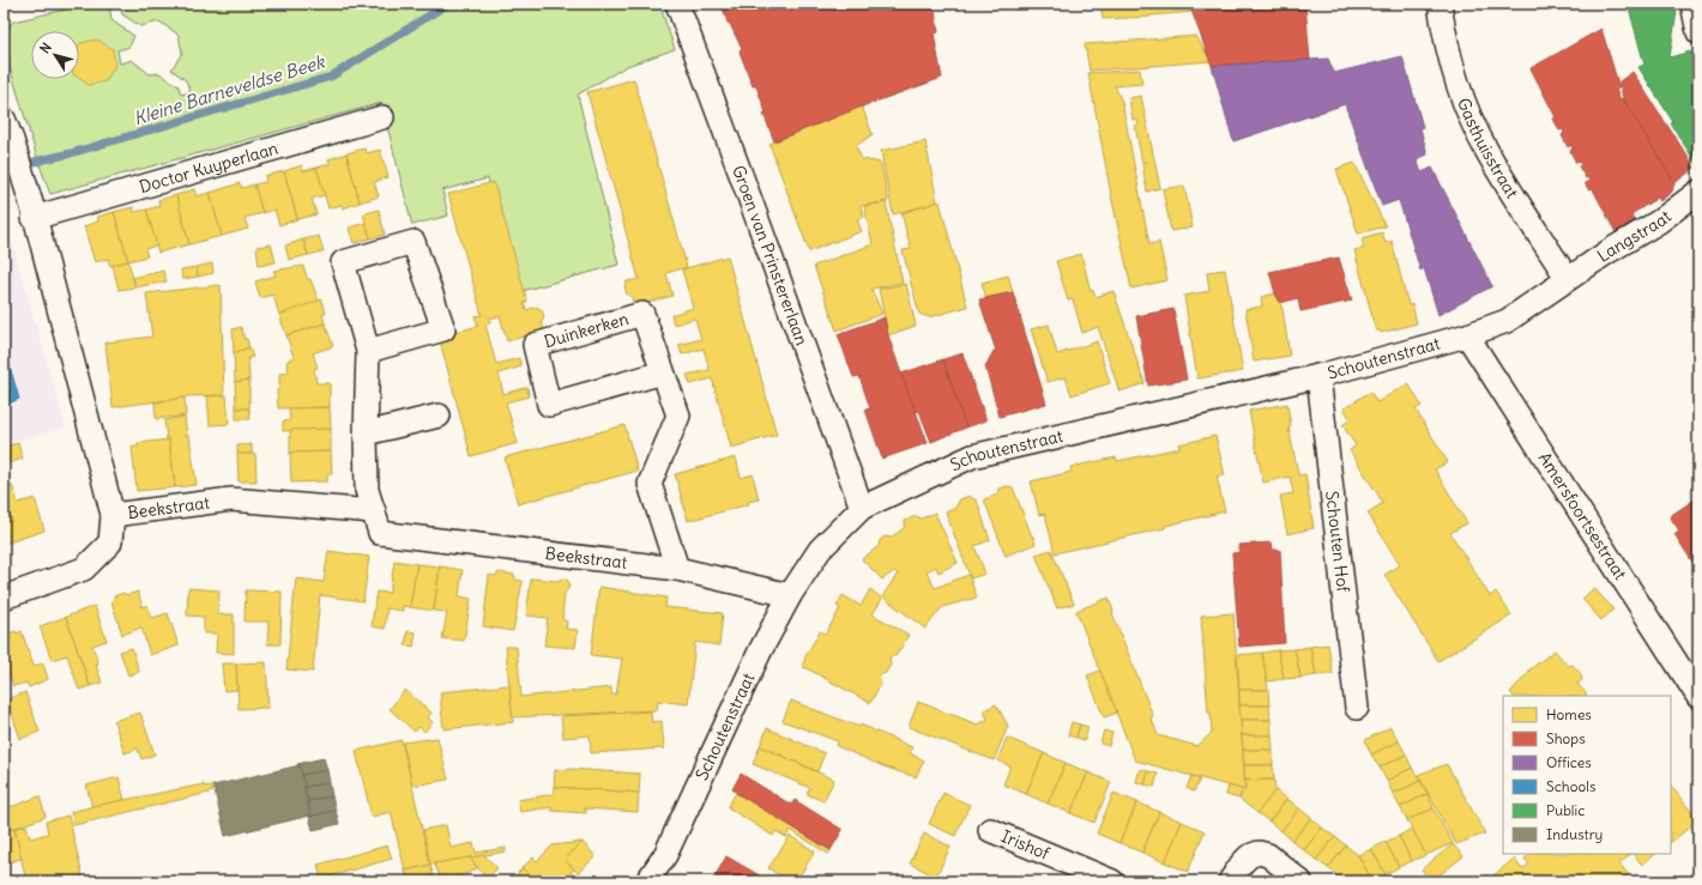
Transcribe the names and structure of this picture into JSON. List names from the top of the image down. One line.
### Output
{"streets":{"street":["Gasthuisstraat","Doctor Kuyperlaan","Langstraat","Groen van Prinstererlaan","Duinkerken","Schoutenstraat","Beekstraat","Amersfoortsestraat","Schouten Hof","Irishof"]},"crossings":[["Gasthuisstraat","Langstraat"],["Gasthuisstraat","Schoutenstraat"],["Langstraat","Schoutenstraat"],["Groen van Prinstererlaan","Schoutenstraat"],["Duinkerken","Beekstraat"],["Schoutenstraat","Beekstraat"],["Schoutenstraat","Amersfoortsestraat"],["Schoutenstraat","Schouten Hof"]],"water":["Kleine Barneveldse Beek"],"legend":["Homes","Shops","Offices","Schools","Public","Industry"],"north":"top left"}
